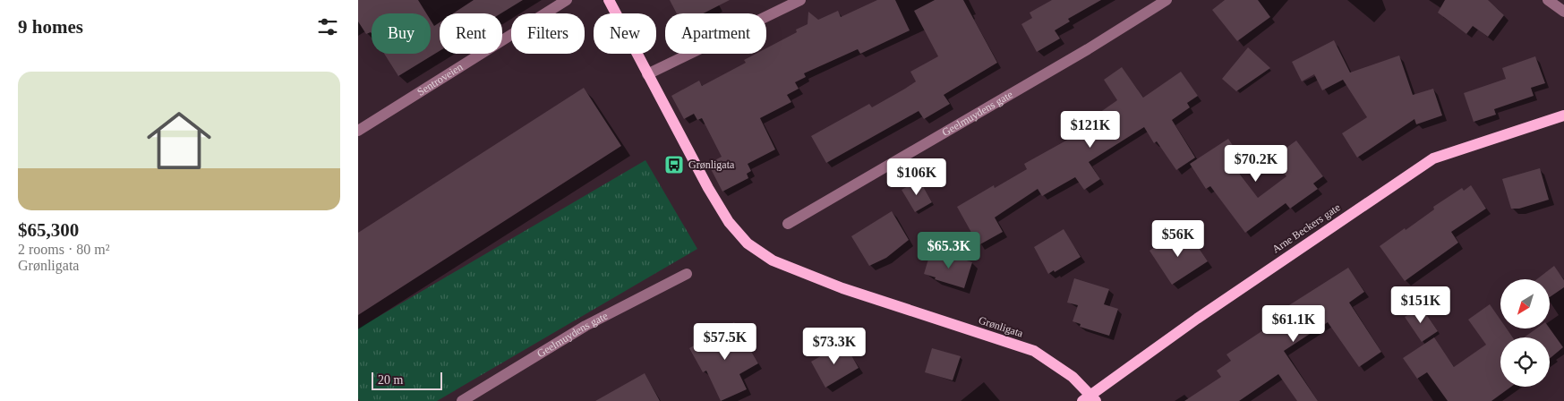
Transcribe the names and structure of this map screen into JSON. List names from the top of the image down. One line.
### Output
{"streets":{"main road":["Arne Beckers gate","Grønligata"],"street":["Sentroveien","Geelmuydens gate"]},"crossings":[["Arne Beckers gate","Grønligata"]],"places":{"bus stop":["Grønligata"]},"scale_bar":"20 m","north":"bottom left","page":{"heading":"9 homes","chip":["Buy","Rent","Filters","New","Apartment"],"list":[{"name":"$65,300","note":"2 rooms · 80 m² · Grønligata"}],"price":["$121K","$70.2K","$106K","$56K","$65.3K","$151K","$61.1K","$57.5K","$73.3K"],"scale":"20 m"}}
